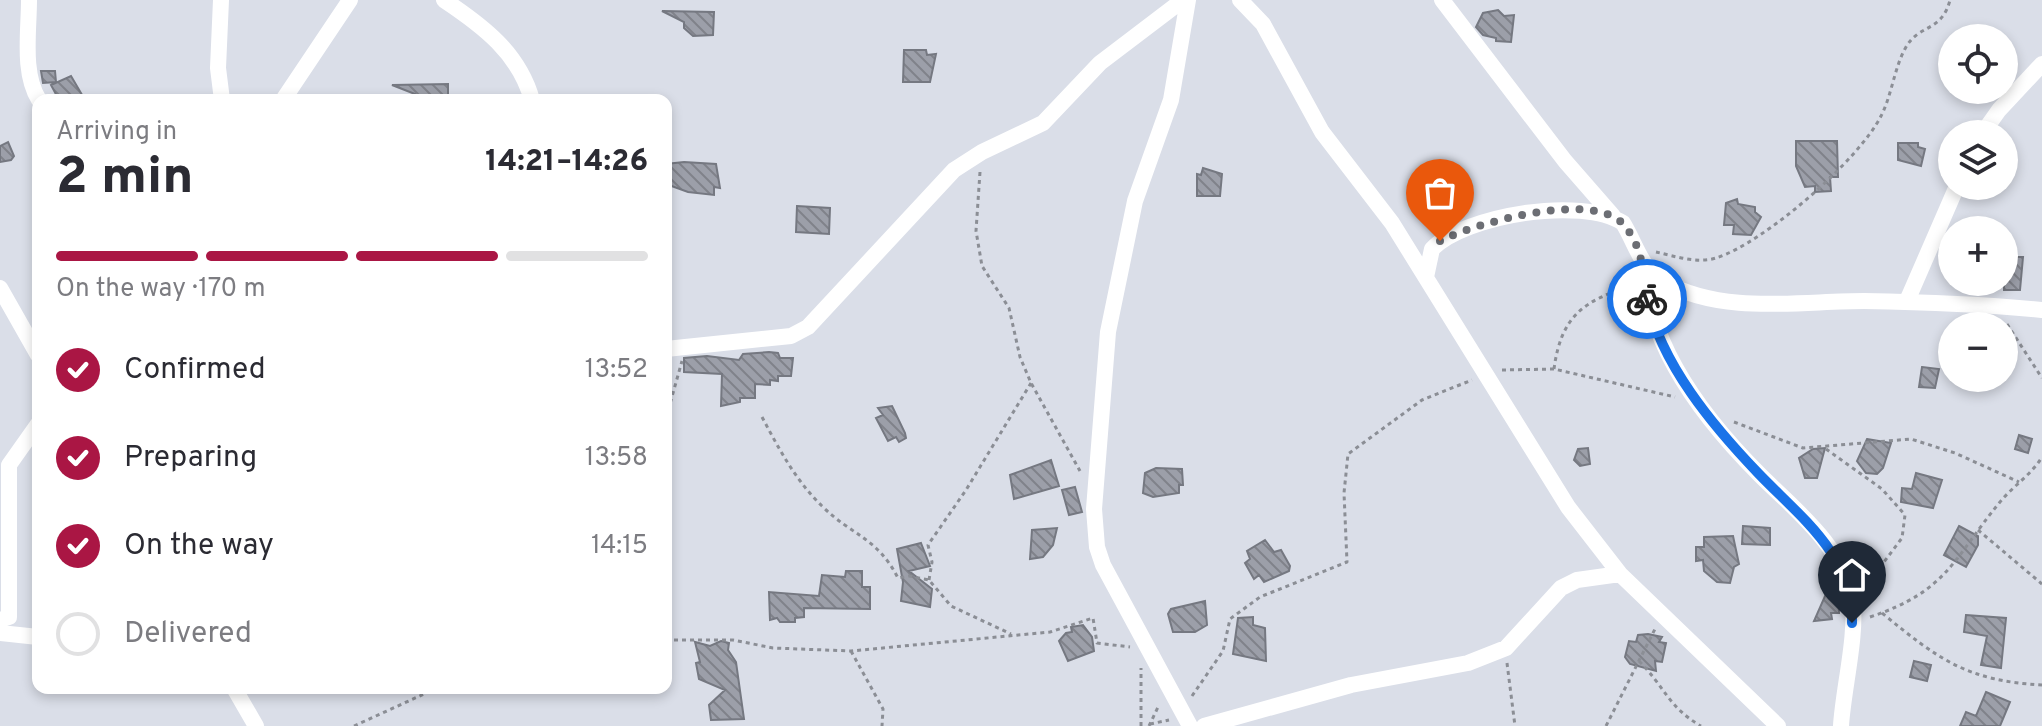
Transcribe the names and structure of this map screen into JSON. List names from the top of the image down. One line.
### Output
{"page":{"map_buttons":["+","−"],"heading":["2 min","Arriving in","14:21–14:26"],"bar":"On the way · 170 m","list":[["Confirmed","13:52"],["Preparing","13:58"],["On the way","14:15"],"Delivered"]}}
